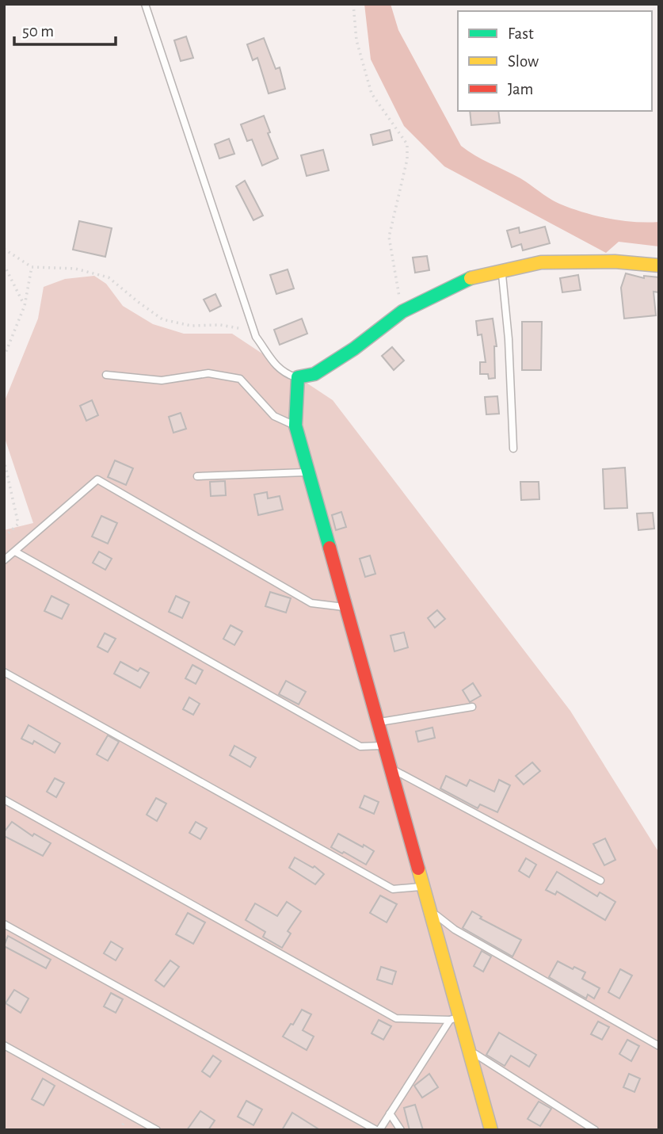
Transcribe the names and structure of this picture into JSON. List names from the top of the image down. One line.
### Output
{"legend":["Fast","Slow","Jam"],"scale_bar":"50 m"}
